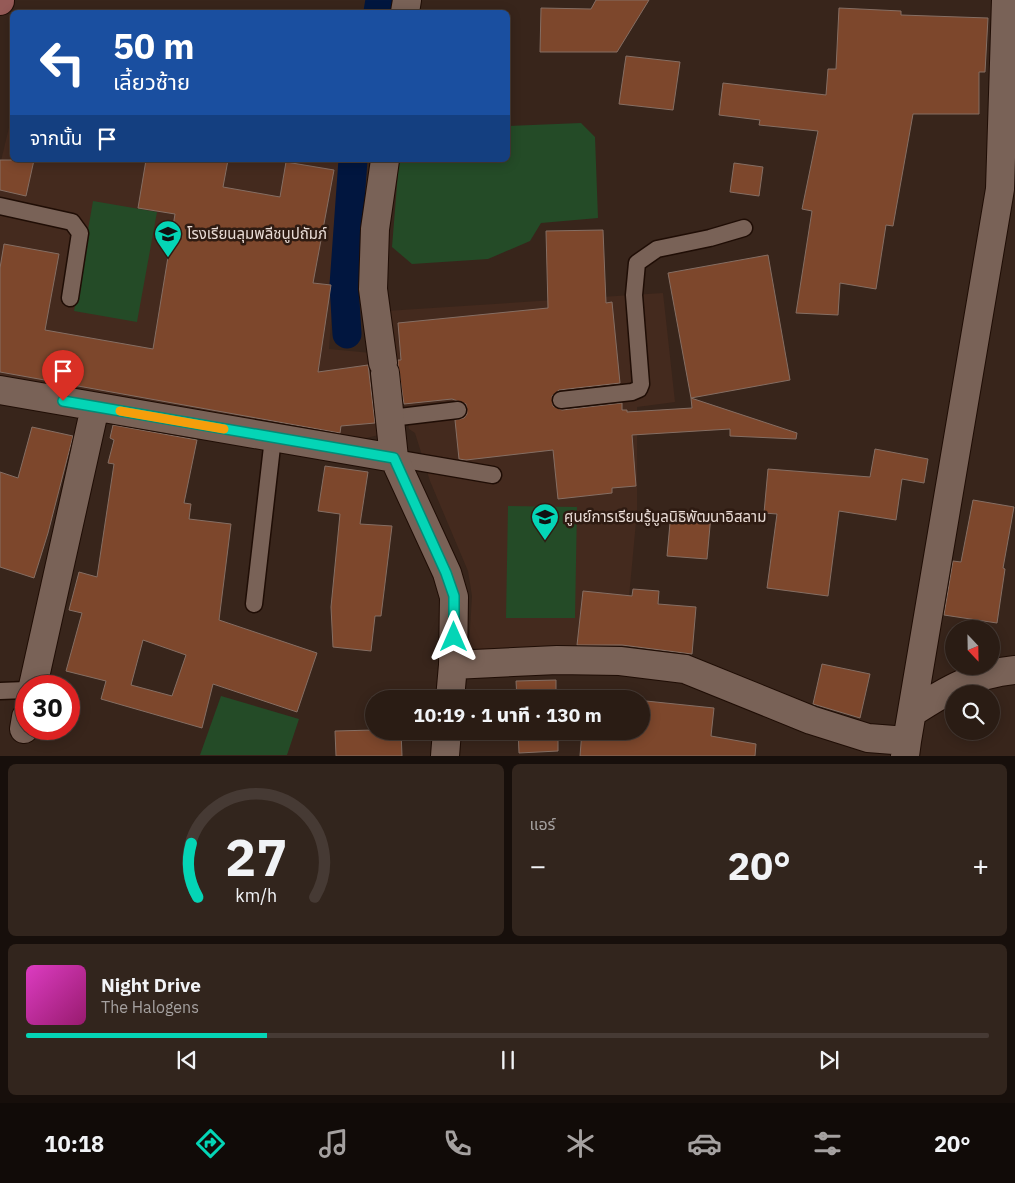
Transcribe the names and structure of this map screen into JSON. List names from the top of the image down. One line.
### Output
{"places":{"school or university":["โรงเรียนลุมพลีชนูปถัมภ์","ศูนย์การเรียนรู้มูลนิธิพัฒนาอิสลาม"]},"north":"bottom","page":{"turn":["50 m","เลี้ยวซ้าย"],"then":"จากนั้น","limit":"30","trip":"10:19 · 1 นาที · 130 m","tile":"แอร์","heat":["−","20°","+"],"song":["Night Drive","The Halogens"],"tabs":["10:18","20°"],"gauge":["27","km/h"]}}
